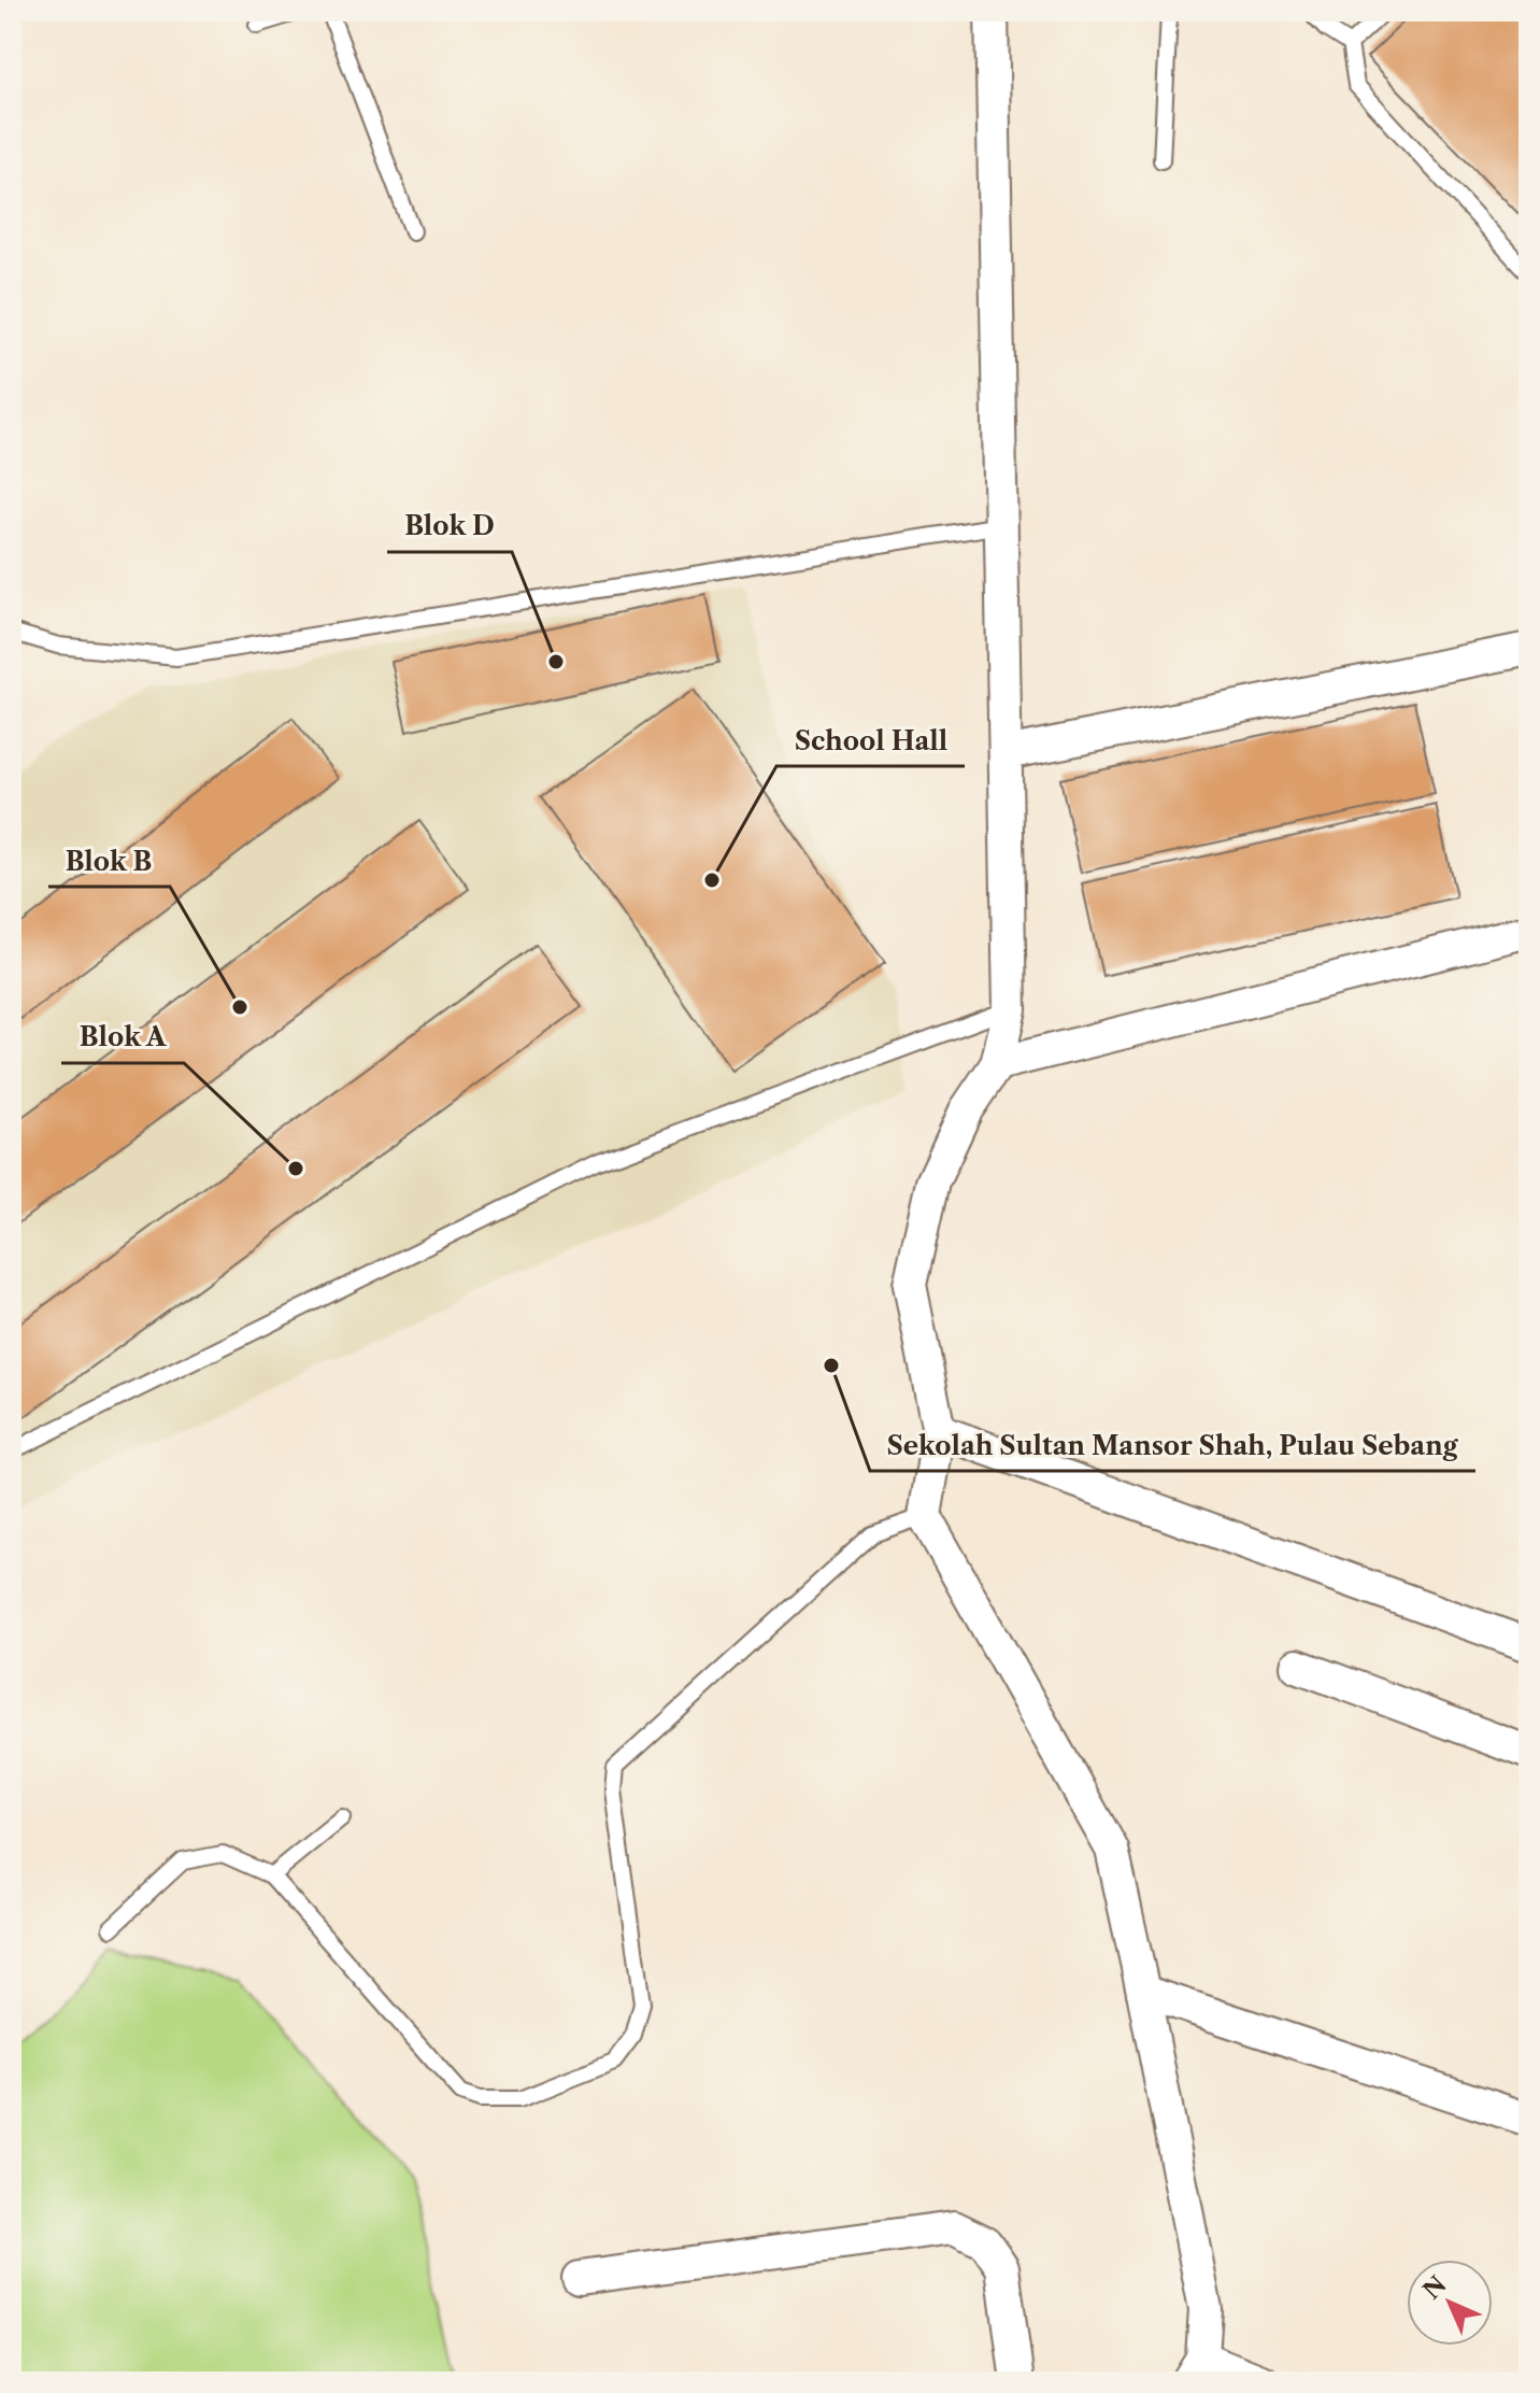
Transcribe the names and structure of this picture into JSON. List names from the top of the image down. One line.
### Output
{"places":["Blok D","School Hall","Blok B","Blok A","Sekolah Sultan Mansor Shah, Pulau Sebang"],"north":"top left"}
